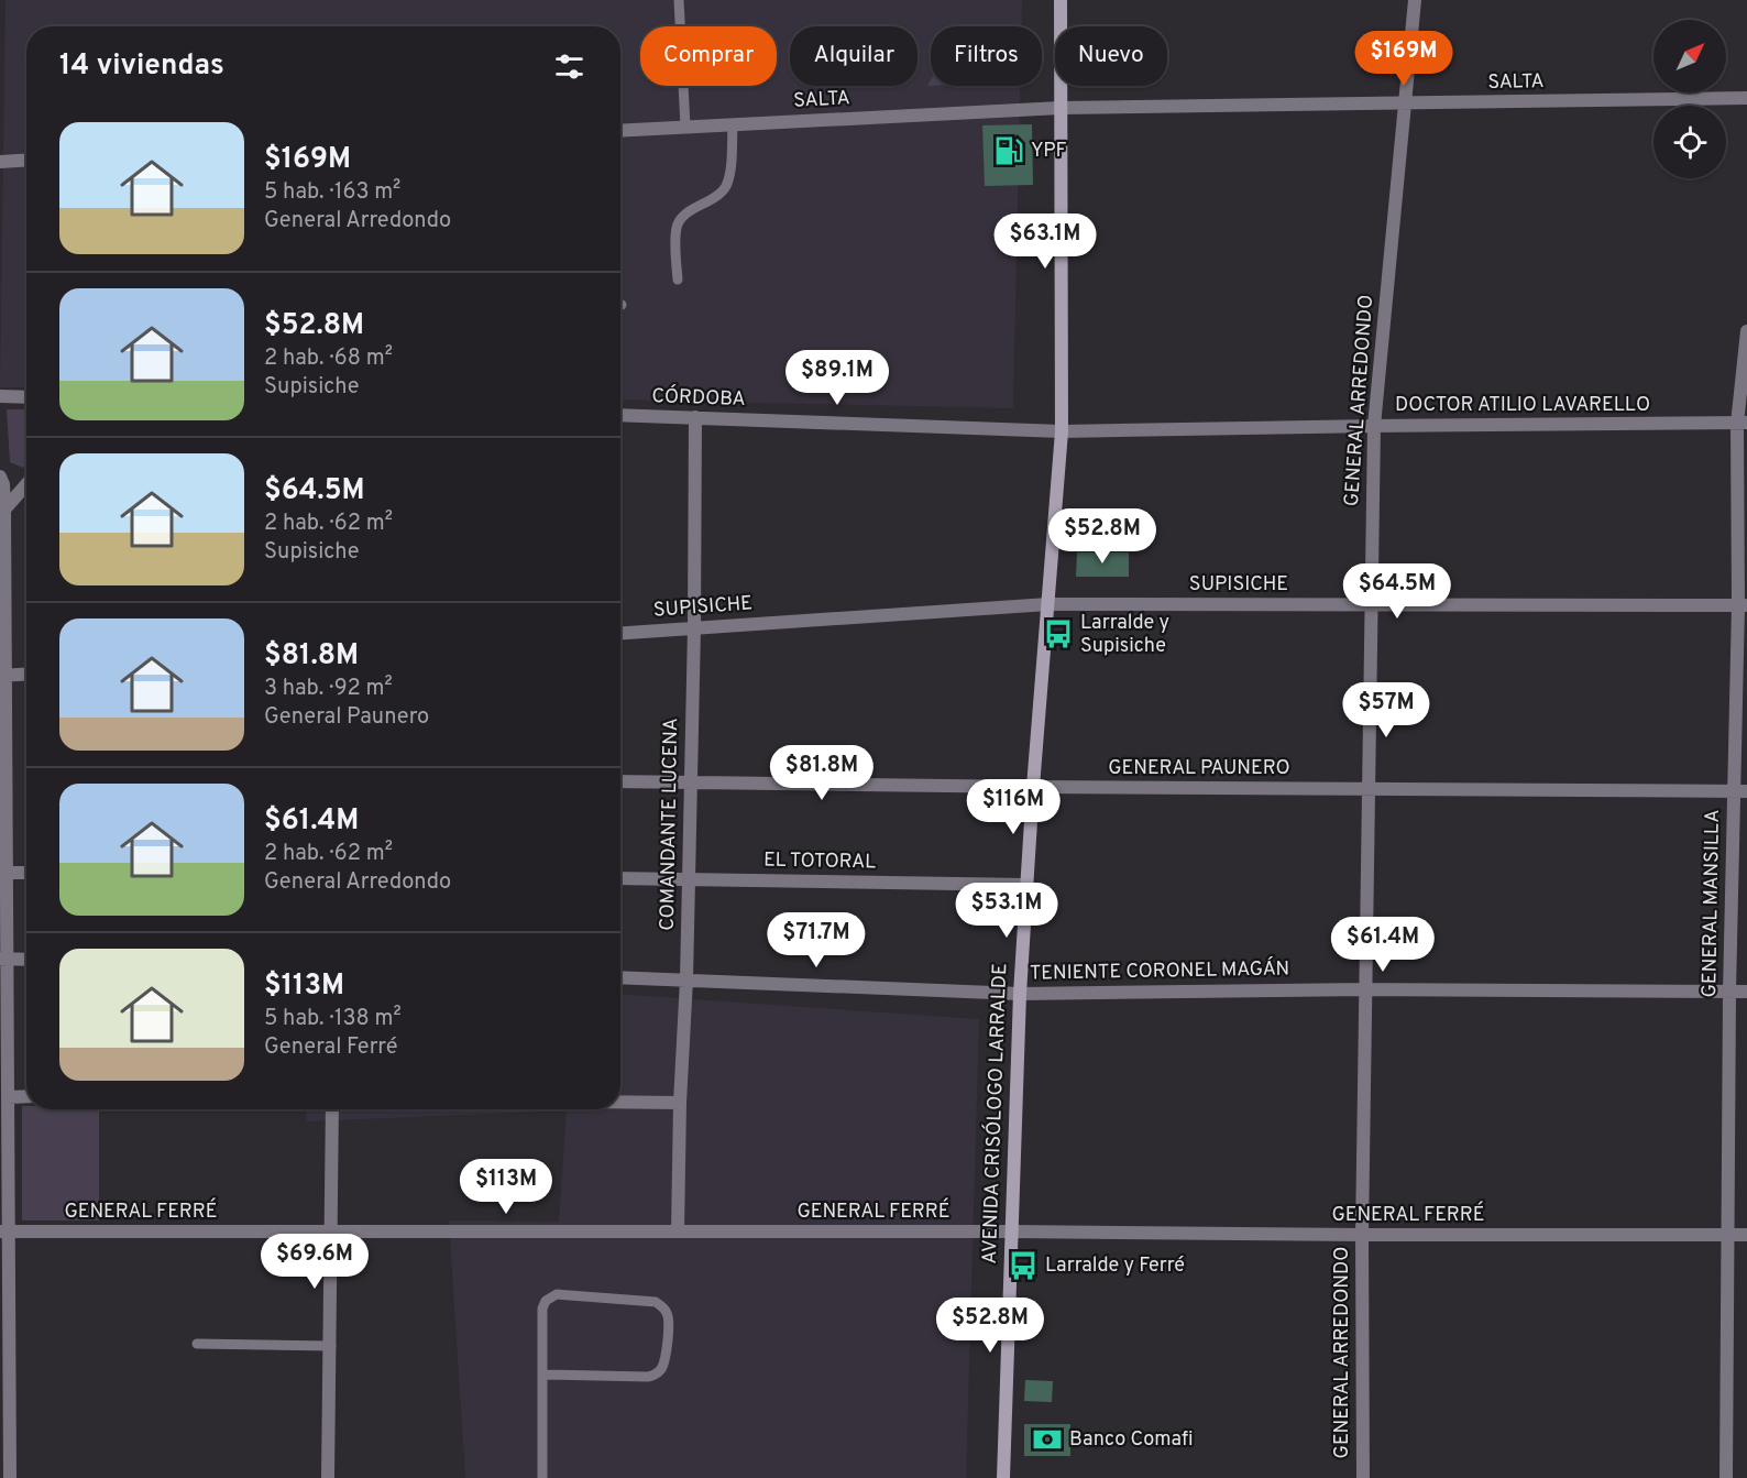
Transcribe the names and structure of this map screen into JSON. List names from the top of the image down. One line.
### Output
{"streets":{"main road":["AVENIDA CRISÓLOGO LARRALDE"],"street":["SALTA","CÓRDOBA","GENERAL ARREDONDO","DOCTOR ATILIO LAVARELLO","SUPISICHE","GENERAL PAUNERO","COMANDANTE LUCENA","EL TOTORAL","GENERAL MANSILLA","TENIENTE CORONEL MAGÁN","GENERAL FERRÉ"]},"crossings":[["SALTA","GENERAL ARREDONDO"],["SALTA","AVENIDA CRISÓLOGO LARRALDE"],["CÓRDOBA","DOCTOR ATILIO LAVARELLO"],["CÓRDOBA","COMANDANTE LUCENA"],["CÓRDOBA","AVENIDA CRISÓLOGO LARRALDE"],["GENERAL ARREDONDO","DOCTOR ATILIO LAVARELLO"],["GENERAL ARREDONDO","SUPISICHE"],["GENERAL ARREDONDO","GENERAL PAUNERO"],["GENERAL ARREDONDO","TENIENTE CORONEL MAGÁN"],["GENERAL ARREDONDO","GENERAL FERRÉ"],["DOCTOR ATILIO LAVARELLO","GENERAL MANSILLA"],["DOCTOR ATILIO LAVARELLO","AVENIDA CRISÓLOGO LARRALDE"],["SUPISICHE","COMANDANTE LUCENA"],["SUPISICHE","GENERAL MANSILLA"],["SUPISICHE","AVENIDA CRISÓLOGO LARRALDE"],["GENERAL PAUNERO","COMANDANTE LUCENA"],["GENERAL PAUNERO","GENERAL MANSILLA"],["GENERAL PAUNERO","AVENIDA CRISÓLOGO LARRALDE"],["COMANDANTE LUCENA","EL TOTORAL"],["COMANDANTE LUCENA","TENIENTE CORONEL MAGÁN"],["COMANDANTE LUCENA","GENERAL FERRÉ"],["EL TOTORAL","AVENIDA CRISÓLOGO LARRALDE"],["GENERAL MANSILLA","TENIENTE CORONEL MAGÁN"],["GENERAL MANSILLA","GENERAL FERRÉ"],["TENIENTE CORONEL MAGÁN","AVENIDA CRISÓLOGO LARRALDE"],["AVENIDA CRISÓLOGO LARRALDE","GENERAL FERRÉ"]],"places":{"fuel station":["YPF"],"bus stop":["Larralde y Supisiche","Larralde y Ferré"],"bank":["Banco Comafi"]},"north":"top right","page":{"chip":["Comprar","Alquilar","Filtros","Nuevo"],"heading":"14 viviendas","price":["$169M","$63.1M","$89.1M","$52.8M","$64.5M","$57M","$81.8M","$116M","$53.1M","$71.7M","$61.4M","$113M","$69.6M","$52.8M"],"list":[{"name":"$169M","note":"5 hab. · 163 m² · General Arredondo"},{"name":"$52.8M","note":"2 hab. · 68 m² · Supisiche"},{"name":"$64.5M","note":"2 hab. · 62 m² · Supisiche"},{"name":"$81.8M","note":"3 hab. · 92 m² · General Paunero"},{"name":"$61.4M","note":"2 hab. · 62 m² · General Arredondo"},{"name":"$113M","note":"5 hab. · 138 m² · General Ferré"}]}}
